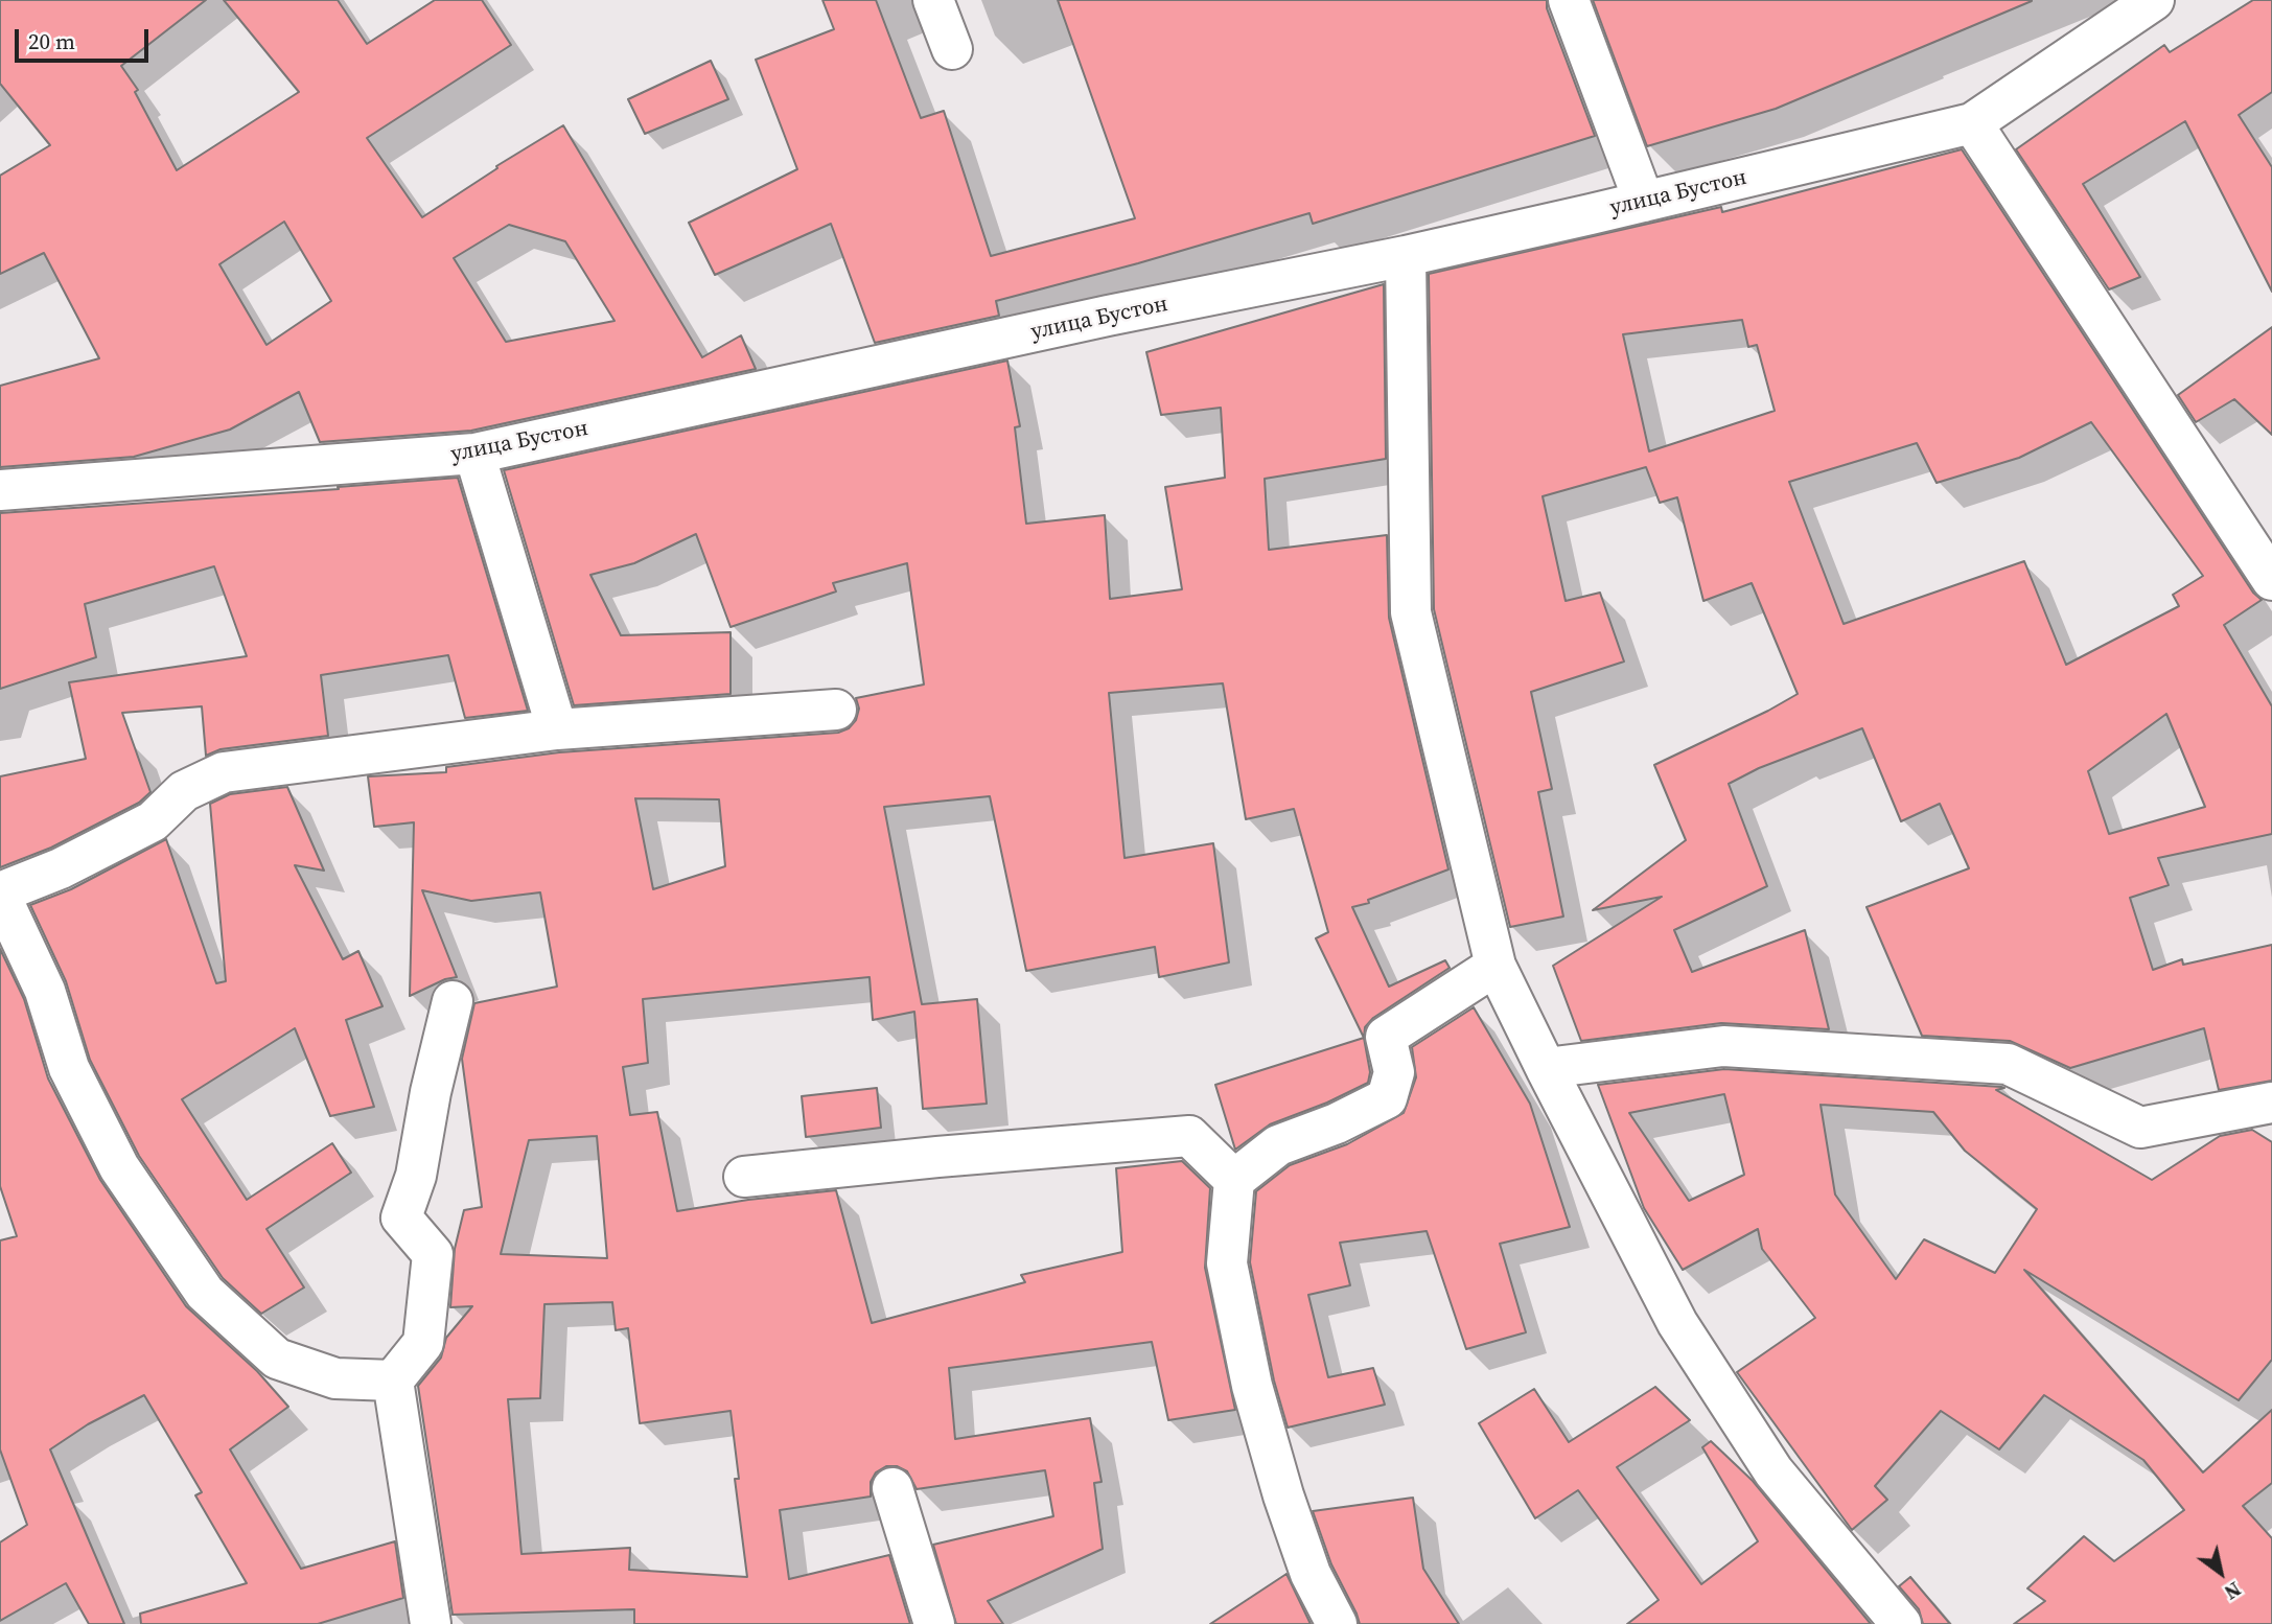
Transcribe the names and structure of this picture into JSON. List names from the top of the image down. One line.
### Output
{"streets":{"street":["улица Бустон"]},"scale_bar":"20 m","north":"bottom right"}
